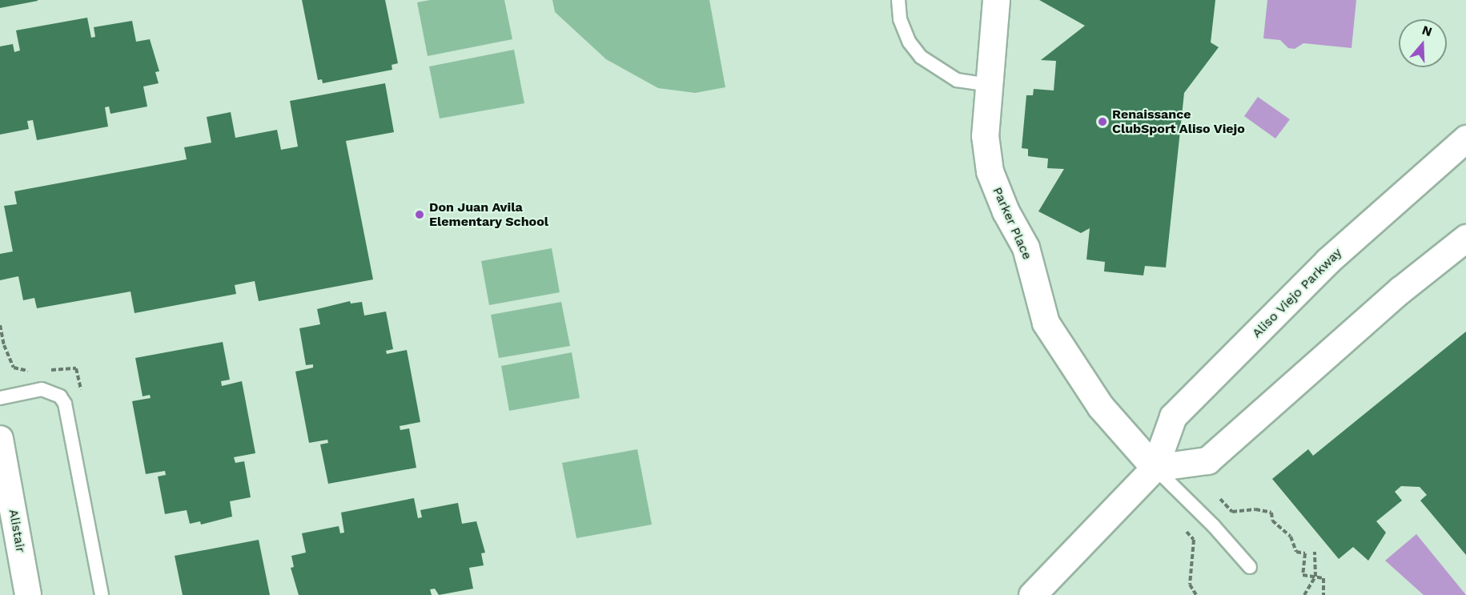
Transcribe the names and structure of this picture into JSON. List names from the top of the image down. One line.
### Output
{"streets":{"main road":["Parker Place","Aliso Viejo Parkway"],"street":["Alistair"]},"crossings":[["Parker Place","Aliso Viejo Parkway"]],"places":["Renaissance ClubSport Aliso Viejo","Don Juan Avila Elementary School"],"north":"top"}
